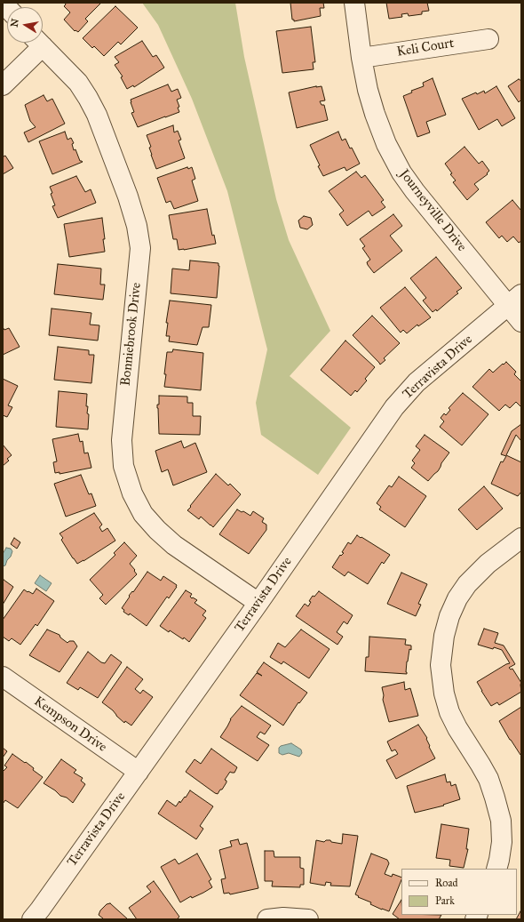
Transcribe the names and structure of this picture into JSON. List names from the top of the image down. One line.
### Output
{"streets":{"street":["Keli Court","Journeyville Drive","Bonniebrook Drive","Terravista Drive","Kempson Drive"]},"crossings":[["Keli Court","Journeyville Drive"],["Journeyville Drive","Terravista Drive"],["Bonniebrook Drive","Terravista Drive"],["Terravista Drive","Kempson Drive"]],"legend":["Road","Park"],"north":"left"}
